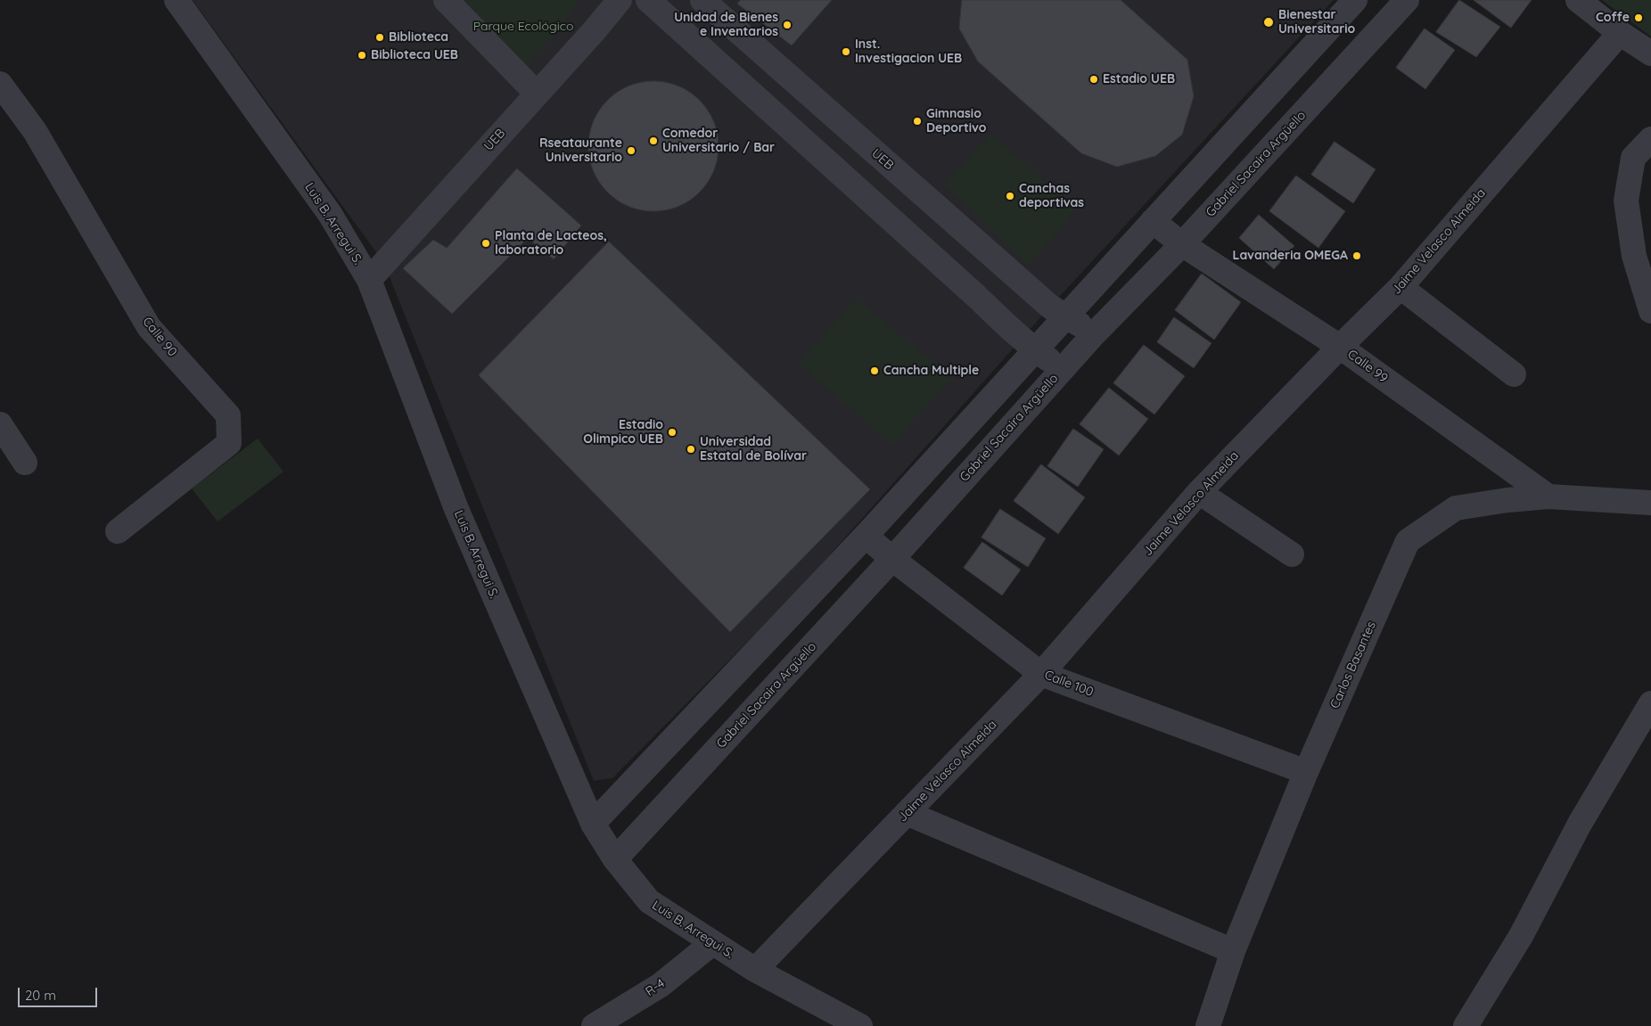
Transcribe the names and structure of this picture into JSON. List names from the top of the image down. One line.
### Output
{"streets":{"street":["UEB","Gabriel Sacaira Argüello","Luis B. Arregui S.","Jaime Velasco Almeida","Calle 90","Calle 99","Carlos Basantes","Calle 100","R-4"]},"crossings":[["UEB","Gabriel Sacaira Argüello"],["UEB","Luis B. Arregui S."],["Gabriel Sacaira Argüello","Luis B. Arregui S."],["Gabriel Sacaira Argüello","Calle 99"],["Gabriel Sacaira Argüello","Calle 100"],["Luis B. Arregui S.","Jaime Velasco Almeida"],["Luis B. Arregui S.","R-4"],["Jaime Velasco Almeida","Calle 99"],["Jaime Velasco Almeida","Calle 100"],["Calle 99","Carlos Basantes"],["Carlos Basantes","Calle 100"]],"parks":["Parque Ecológico"],"places":["Coffe","Bienestar Universitario","Unidad de Bienes e Inventarios","Biblioteca","Inst. Investigacion UEB","Biblioteca UEB","Estadio UEB","Gimnasio Deportivo","Comedor Universitario / Bar","Rseataurante Universitario","Canchas deportivas","Planta de Lacteos, laboratorio","Lavanderia OMEGA","Cancha Multiple","Estadio Olimpico UEB","Universidad Estatal de Bolívar"],"scale_bar":"20 m"}
